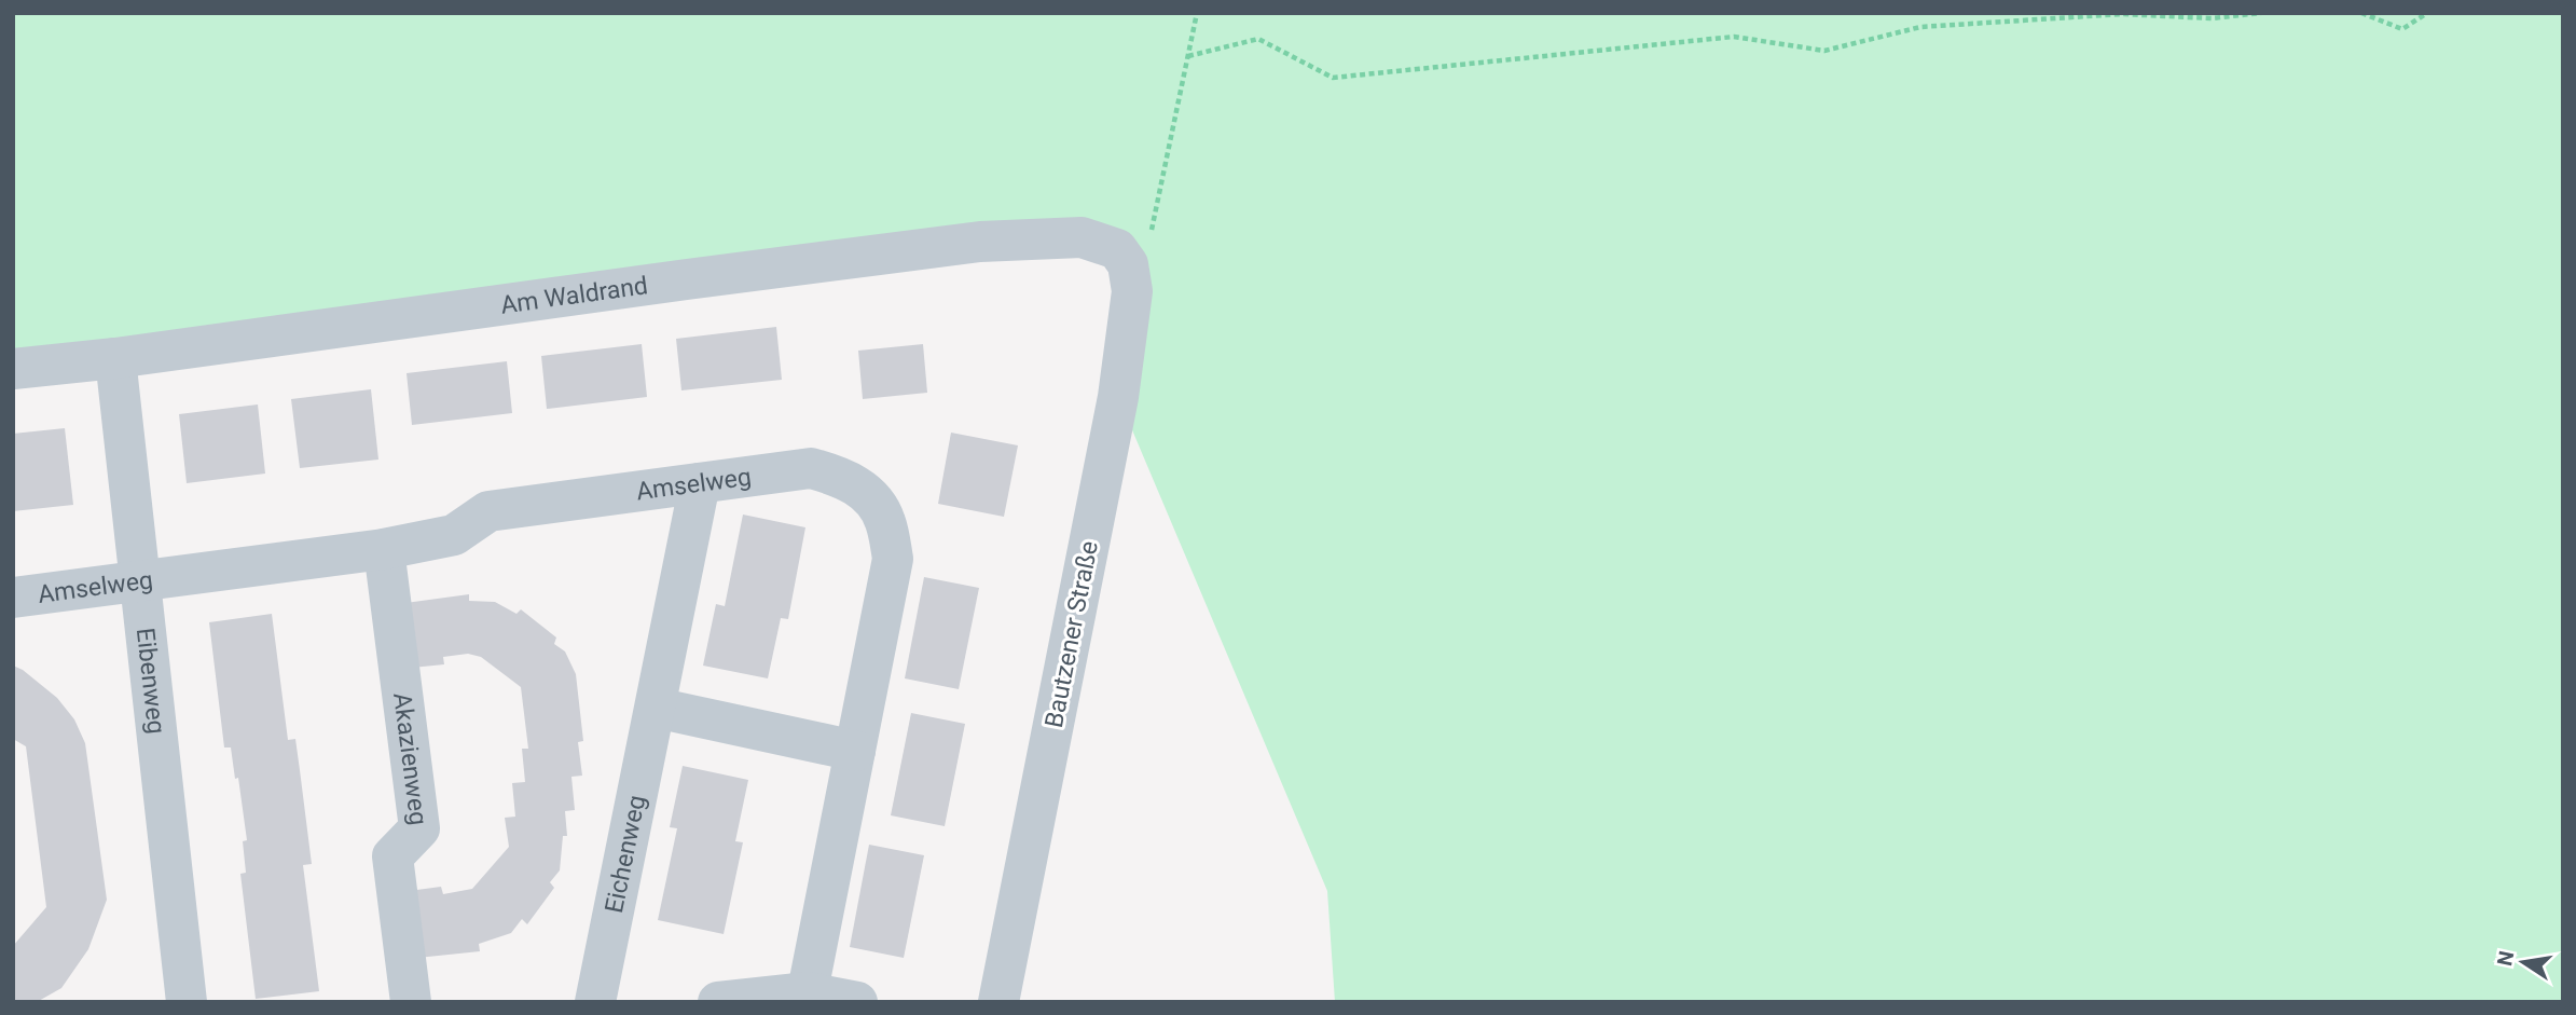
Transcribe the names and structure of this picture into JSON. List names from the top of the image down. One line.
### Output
{"streets":{"street":["Am Waldrand","Amselweg","Bautzener Straße","Eibenweg","Akazienweg","Eichenweg"]},"crossings":[["Am Waldrand","Bautzener Straße"],["Am Waldrand","Eibenweg"],["Amselweg","Eibenweg"],["Amselweg","Akazienweg"],["Amselweg","Eichenweg"]],"north":"left"}
